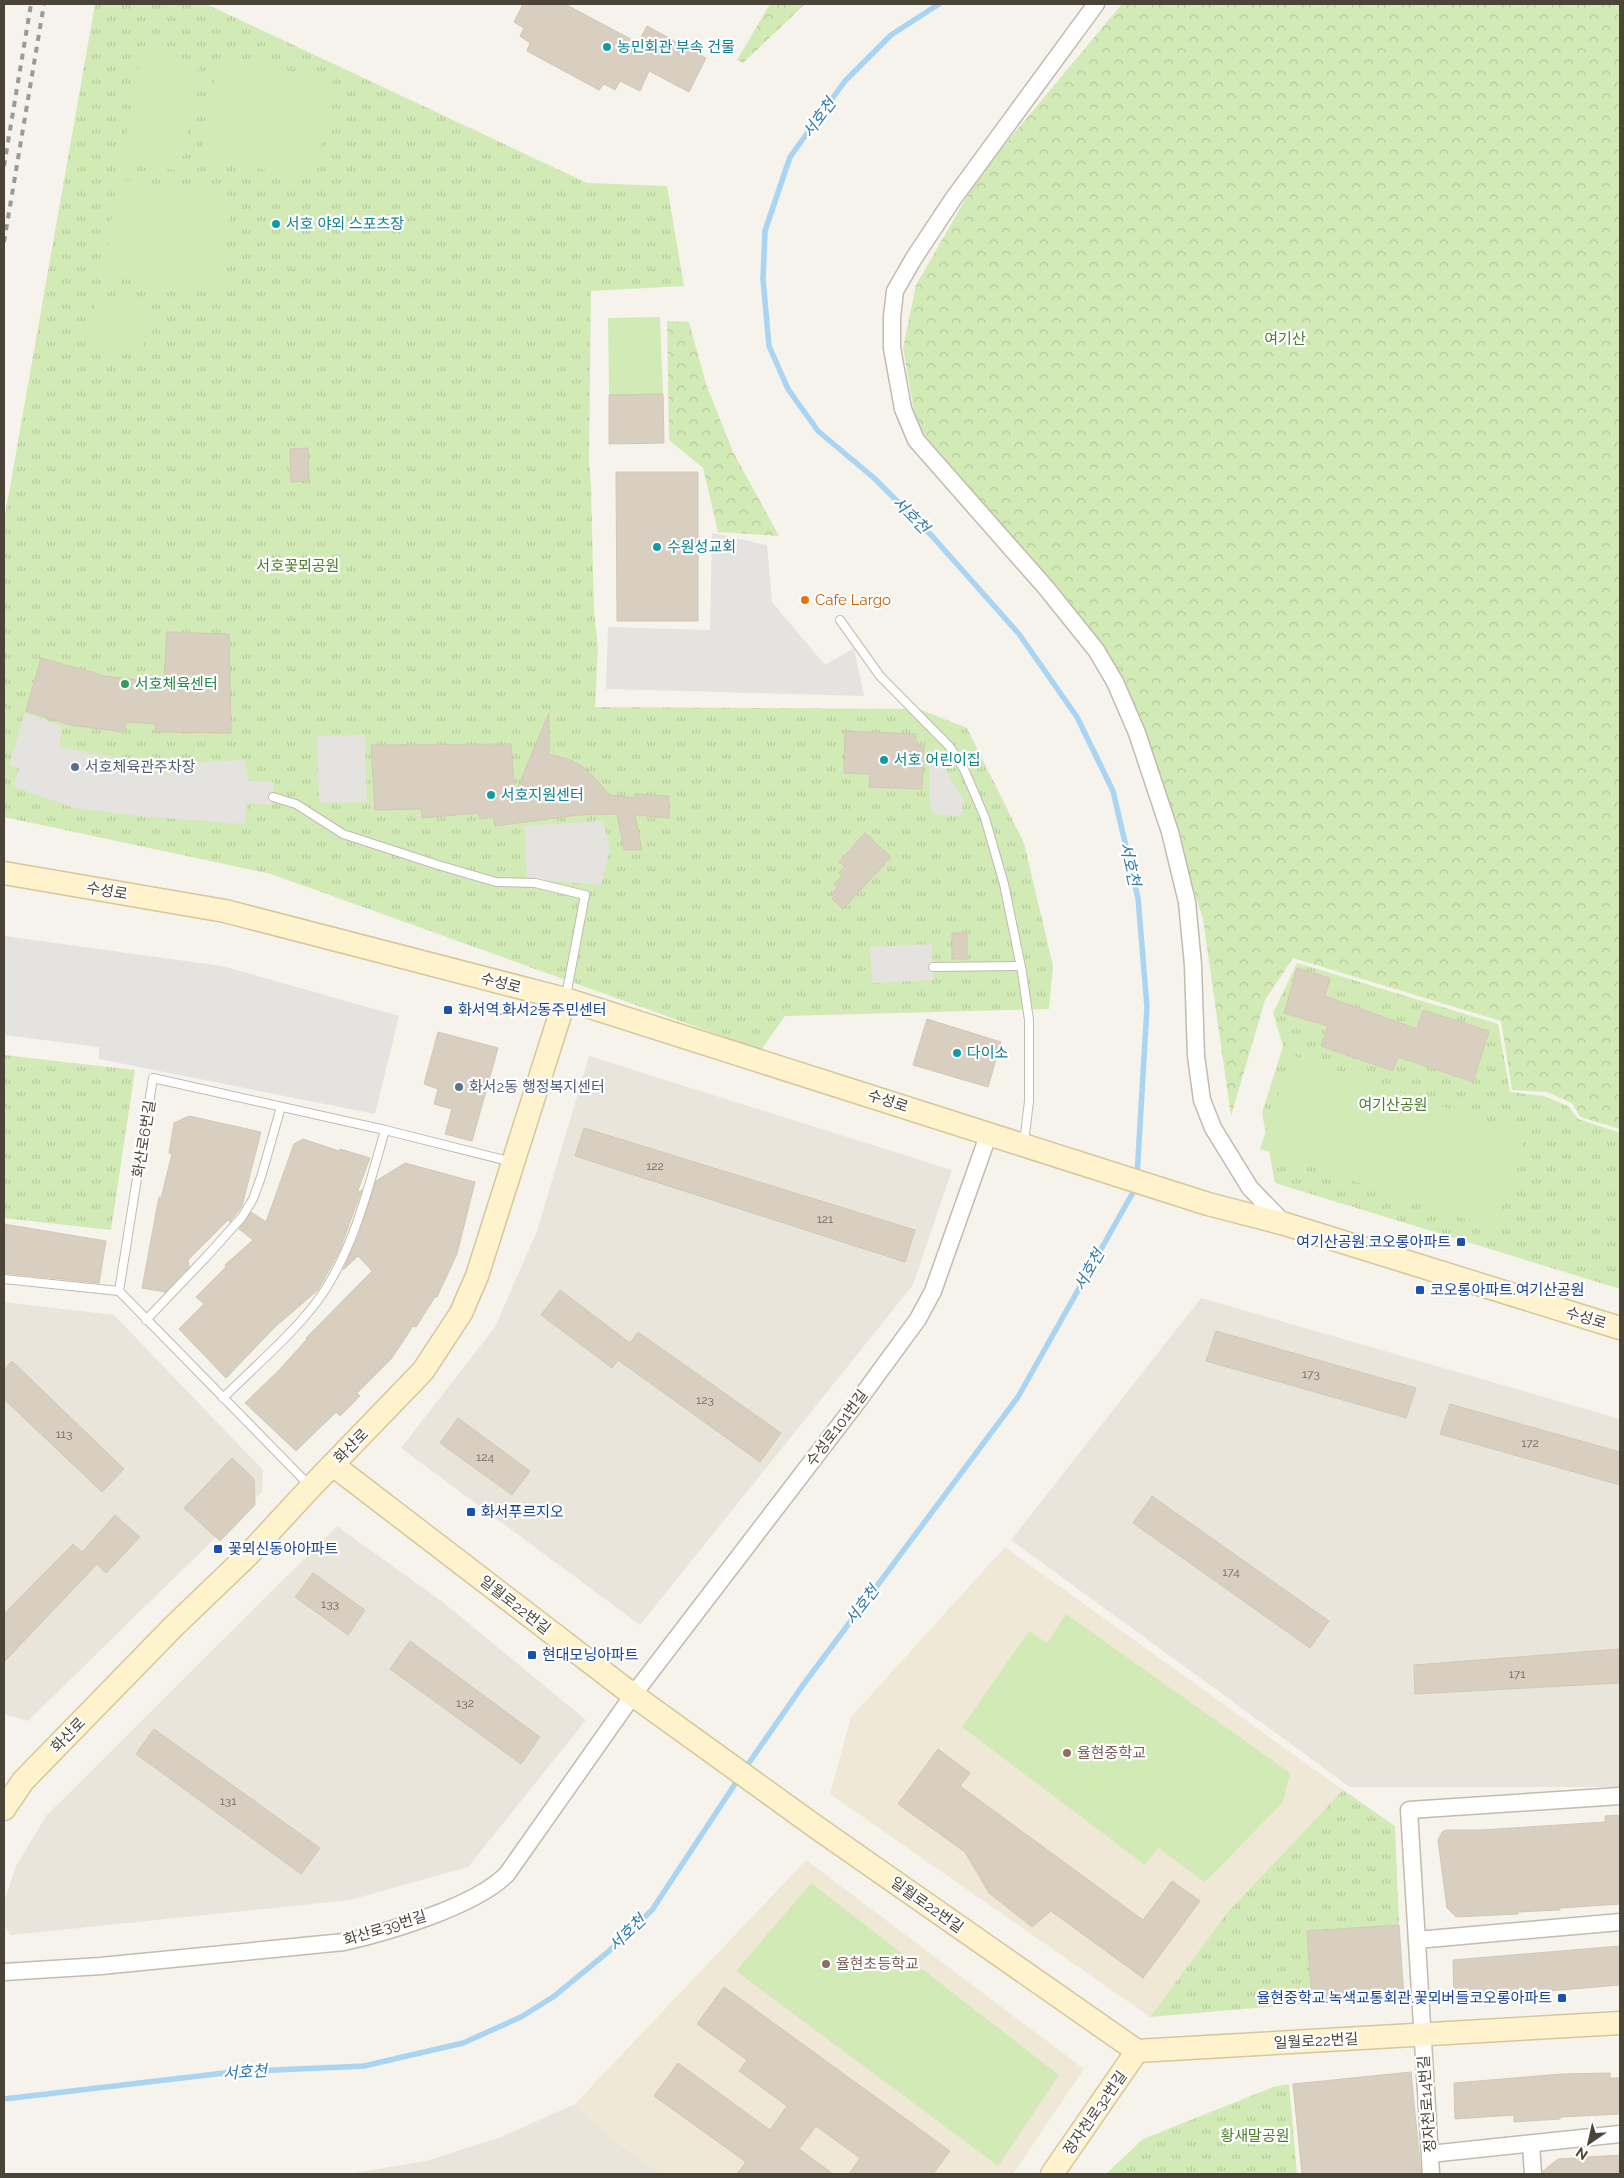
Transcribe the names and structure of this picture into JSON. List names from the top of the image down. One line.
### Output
{"streets":{"street":["수성로","수성로101번길","화산로","일월로22번길","화산로39번길","정자천로14번길","정자천로32번길"],"lane":["화산로6번길"]},"crossings":[["수성로","수성로101번길"],["수성로","화산로"],["화산로6번길","화산로"],["수성로101번길","일월로22번길"],["수성로101번길","화산로39번길"],["화산로","일월로22번길"],["일월로22번길","화산로39번길"],["일월로22번길","정자천로14번길"],["일월로22번길","정자천로32번길"]],"water":["서호천"],"parks":["여기산","서호꽃뫼공원","여기산공원","황새말공원"],"places":{"other":["농민회관 부속 건물","서호 야외 스포츠장","수원성교회","Cafe Largo","서호체육센터","서호 어린이집","서호체육관주차장","서호지원센터","다이소","화서2동 행정복지센터","율현중학교","율현초등학교"],"transit":["화서역.화서2동주민센터","여기산공원.코오롱아파트","코오롱아파트.여기산공원","화서푸르지오","꽃뫼신동아아파트","현대모닝아파트","율현중학교.녹색교통회관.꽃뫼버들코오롱아파트"]},"house_numbers":["122","121","173","123","113","172","124","174","133","171","132","131"],"north":"bottom left"}
